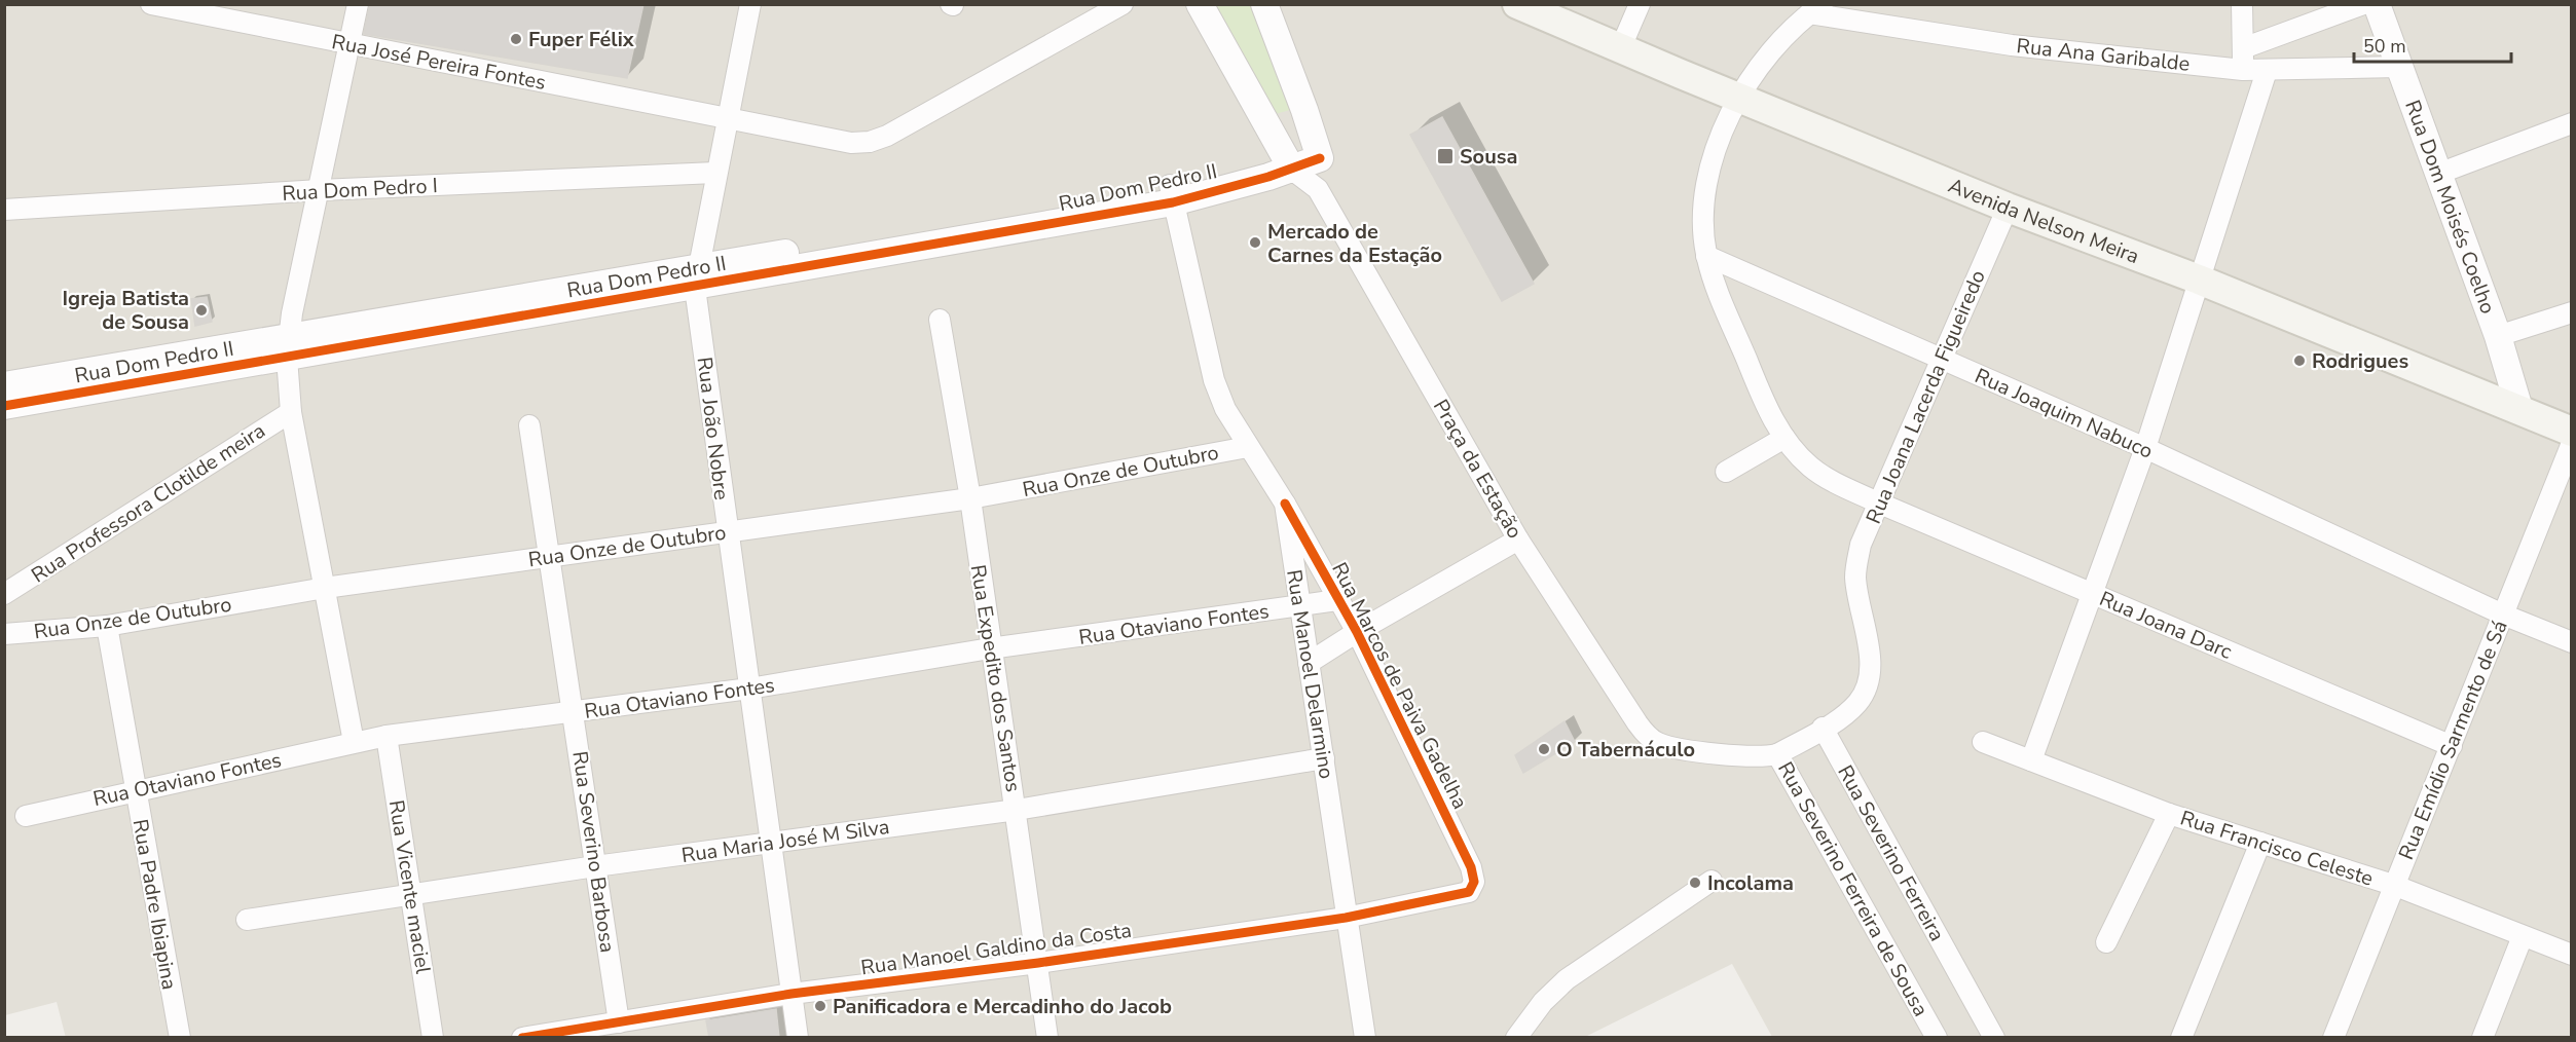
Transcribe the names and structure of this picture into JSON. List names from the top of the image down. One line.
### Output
{"streets":{"main road":["Avenida Nelson Meira"],"street":["Rua Ana Garibalde","Rua José Pereira Fontes","Rua Dom Pedro II","Rua Dom Pedro I","Rua Dom Moisés Coelho","Rua Joana Lacerda Figueiredo","Rua Joaquim Nabuco","Rua João Nobre","Praça da Estação","Rua Onze de Outubro","Rua Professora Clotilde meira","Rua Otaviano Fontes","Rua Joana Darc","Rua Manoel Delarmino","Rua Expedito dos Santos","Rua Marcos de Paiva Gadelha","Rua Emídio Sarmento de Sá","Rua Maria José M Silva","Rua Francisco Celeste","Rua Severino Barbosa","Rua Severino Ferreira","Rua Vicente maciel","Rua Severino Ferreira de Sousa","Rua Padre Ibiapina","Rua Manoel Galdino da Costa"]},"crossings":[["Rua Ana Garibalde","Rua Dom Moisés Coelho"],["Rua José Pereira Fontes","Rua João Nobre"],["Rua Dom Pedro II","Rua João Nobre"],["Rua Dom Pedro II","Praça da Estação"],["Rua Dom Pedro II","Rua Manoel Delarmino"],["Rua Dom Pedro I","Rua João Nobre"],["Rua Dom Moisés Coelho","Avenida Nelson Meira"],["Avenida Nelson Meira","Rua Joana Lacerda Figueiredo"],["Rua Joana Lacerda Figueiredo","Rua Joaquim Nabuco"],["Rua Joana Lacerda Figueiredo","Rua Joana Darc"],["Rua Joana Lacerda Figueiredo","Rua Severino Ferreira"],["Rua Joaquim Nabuco","Rua Joana Darc"],["Rua Joaquim Nabuco","Rua Emídio Sarmento de Sá"],["Rua João Nobre","Rua Onze de Outubro"],["Rua João Nobre","Rua Otaviano Fontes"],["Rua João Nobre","Rua Maria José M Silva"],["Rua João Nobre","Rua Manoel Galdino da Costa"],["Praça da Estação","Rua Severino Ferreira de Sousa"],["Rua Onze de Outubro","Rua Manoel Delarmino"],["Rua Onze de Outubro","Rua Expedito dos Santos"],["Rua Onze de Outubro","Rua Severino Barbosa"],["Rua Onze de Outubro","Rua Padre Ibiapina"],["Rua Otaviano Fontes","Rua Manoel Delarmino"],["Rua Otaviano Fontes","Rua Expedito dos Santos"],["Rua Otaviano Fontes","Rua Marcos de Paiva Gadelha"],["Rua Otaviano Fontes","Rua Severino Barbosa"],["Rua Otaviano Fontes","Rua Vicente maciel"],["Rua Otaviano Fontes","Rua Padre Ibiapina"],["Rua Joana Darc","Rua Emídio Sarmento de Sá"],["Rua Manoel Delarmino","Rua Marcos de Paiva Gadelha"],["Rua Manoel Delarmino","Rua Maria José M Silva"],["Rua Manoel Delarmino","Rua Manoel Galdino da Costa"],["Rua Expedito dos Santos","Rua Maria José M Silva"],["Rua Expedito dos Santos","Rua Manoel Galdino da Costa"],["Rua Marcos de Paiva Gadelha","Rua Manoel Galdino da Costa"],["Rua Emídio Sarmento de Sá","Rua Francisco Celeste"],["Rua Maria José M Silva","Rua Severino Barbosa"],["Rua Maria José M Silva","Rua Vicente maciel"],["Rua Severino Barbosa","Rua Manoel Galdino da Costa"]],"places":{"other":["Fuper Félix","Mercado de Carnes da Estação","Igreja Batista de Sousa","Rodrigues","O Tabernáculo","Incolama","Panificadora e Mercadinho do Jacob"],"transit":["Sousa"]},"scale_bar":"50 m"}
